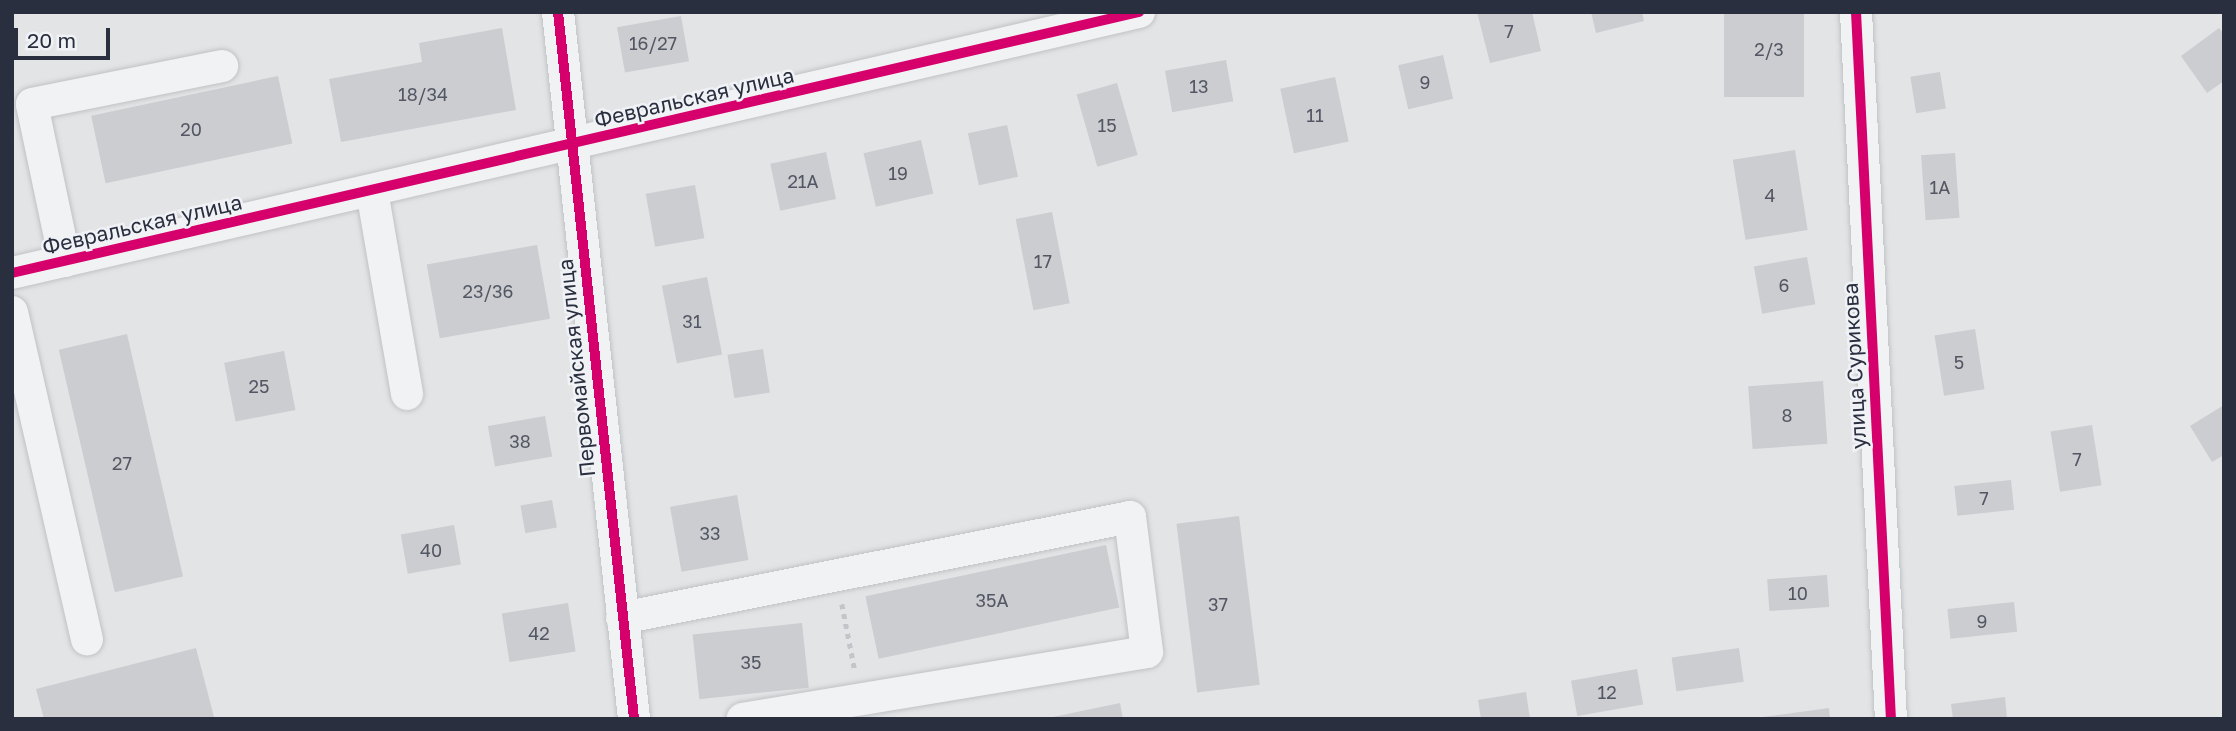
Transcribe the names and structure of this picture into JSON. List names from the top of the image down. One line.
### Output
{"streets":{"street":["Февральская улица","улица Сурикова","Первомайская улица"]},"crossings":[["Февральская улица","Первомайская улица"]],"house_numbers":["7","16/27","2/3","9","13","18/34","11","15","20","19","21А","1А","4","17","6","23/36","31","5","25","8","38","7","27","7","33","40","10","35А","37","9","42","35","12"],"scale_bar":"20 m"}
